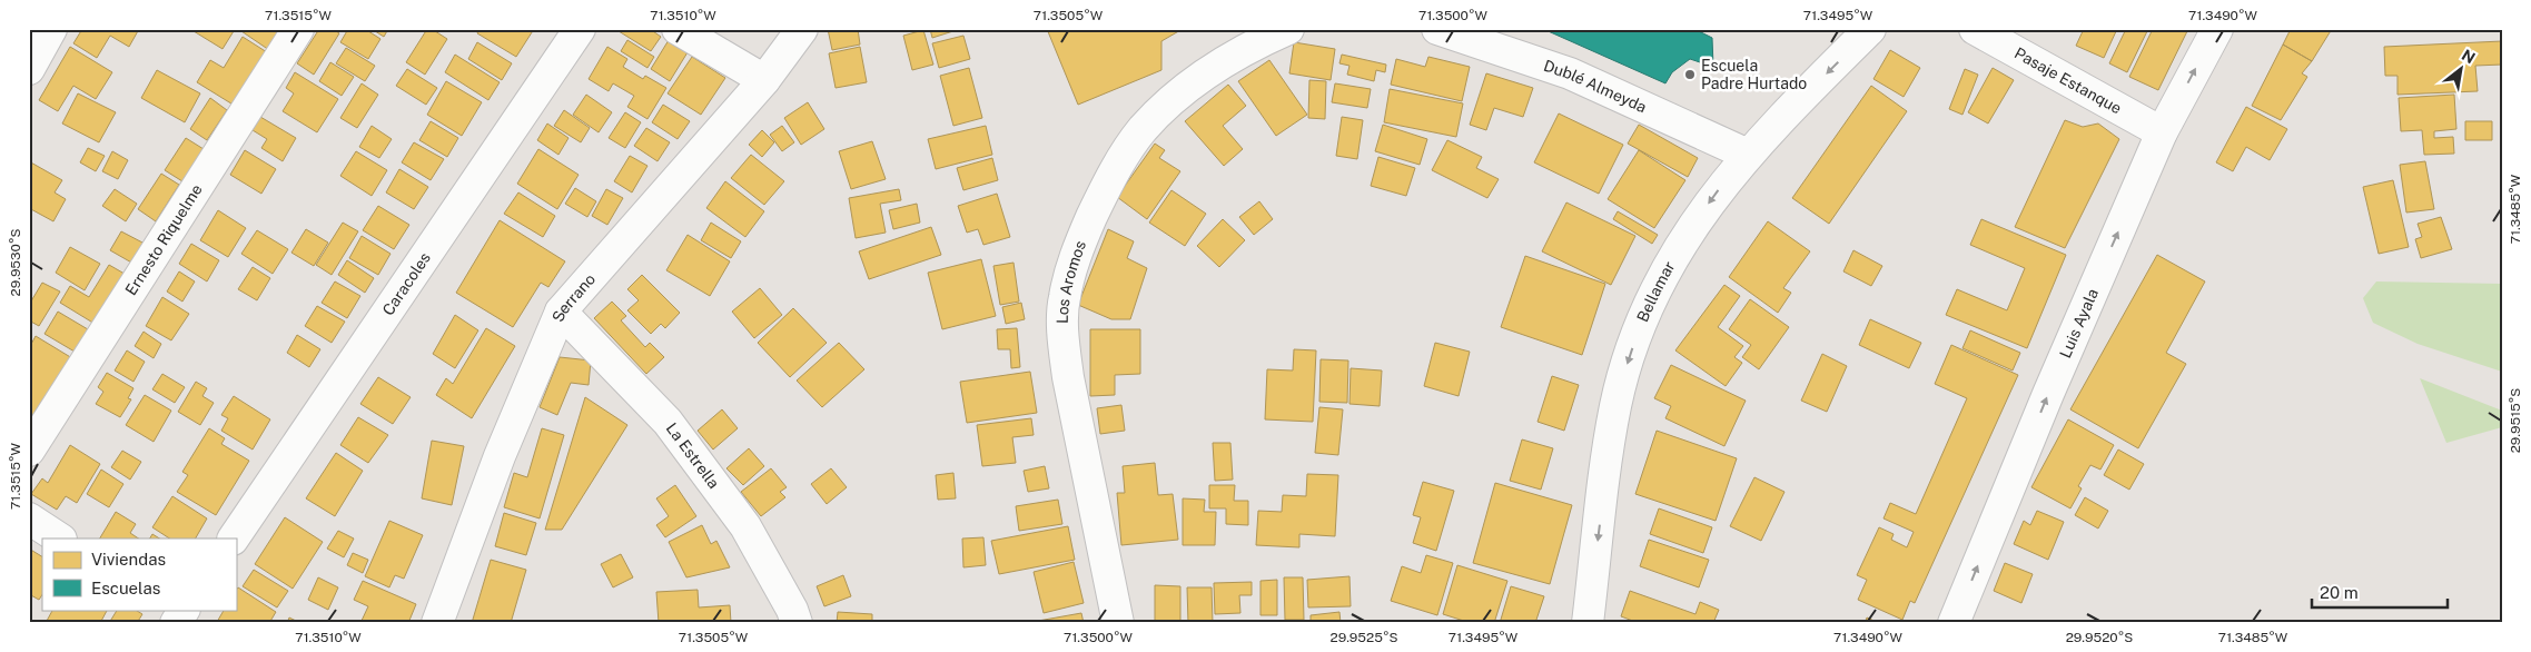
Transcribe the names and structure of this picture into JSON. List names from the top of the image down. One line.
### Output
{"streets":{"street":["Pasaje Estanque","Dublé Almeyda","Ernesto Riquelme","Los Aromos","Caracoles","Bellamar","Serrano","Luis Ayala","La Estrella"]},"crossings":[["Pasaje Estanque","Luis Ayala"],["Dublé Almeyda","Bellamar"],["Serrano","La Estrella"]],"one_way":["Bellamar","Luis Ayala"],"places":["Escuela Padre Hurtado"],"legend":["Viviendas","Escuelas"],"scale_bar":"20 m","north":"top right","coordinates":["71.3515°W","71.3510°W","71.3505°W","71.3500°W","71.3495°W","71.3490°W","71.3485°W","29.9530°S","29.9515°S","29.9525°S","29.9520°S"]}
